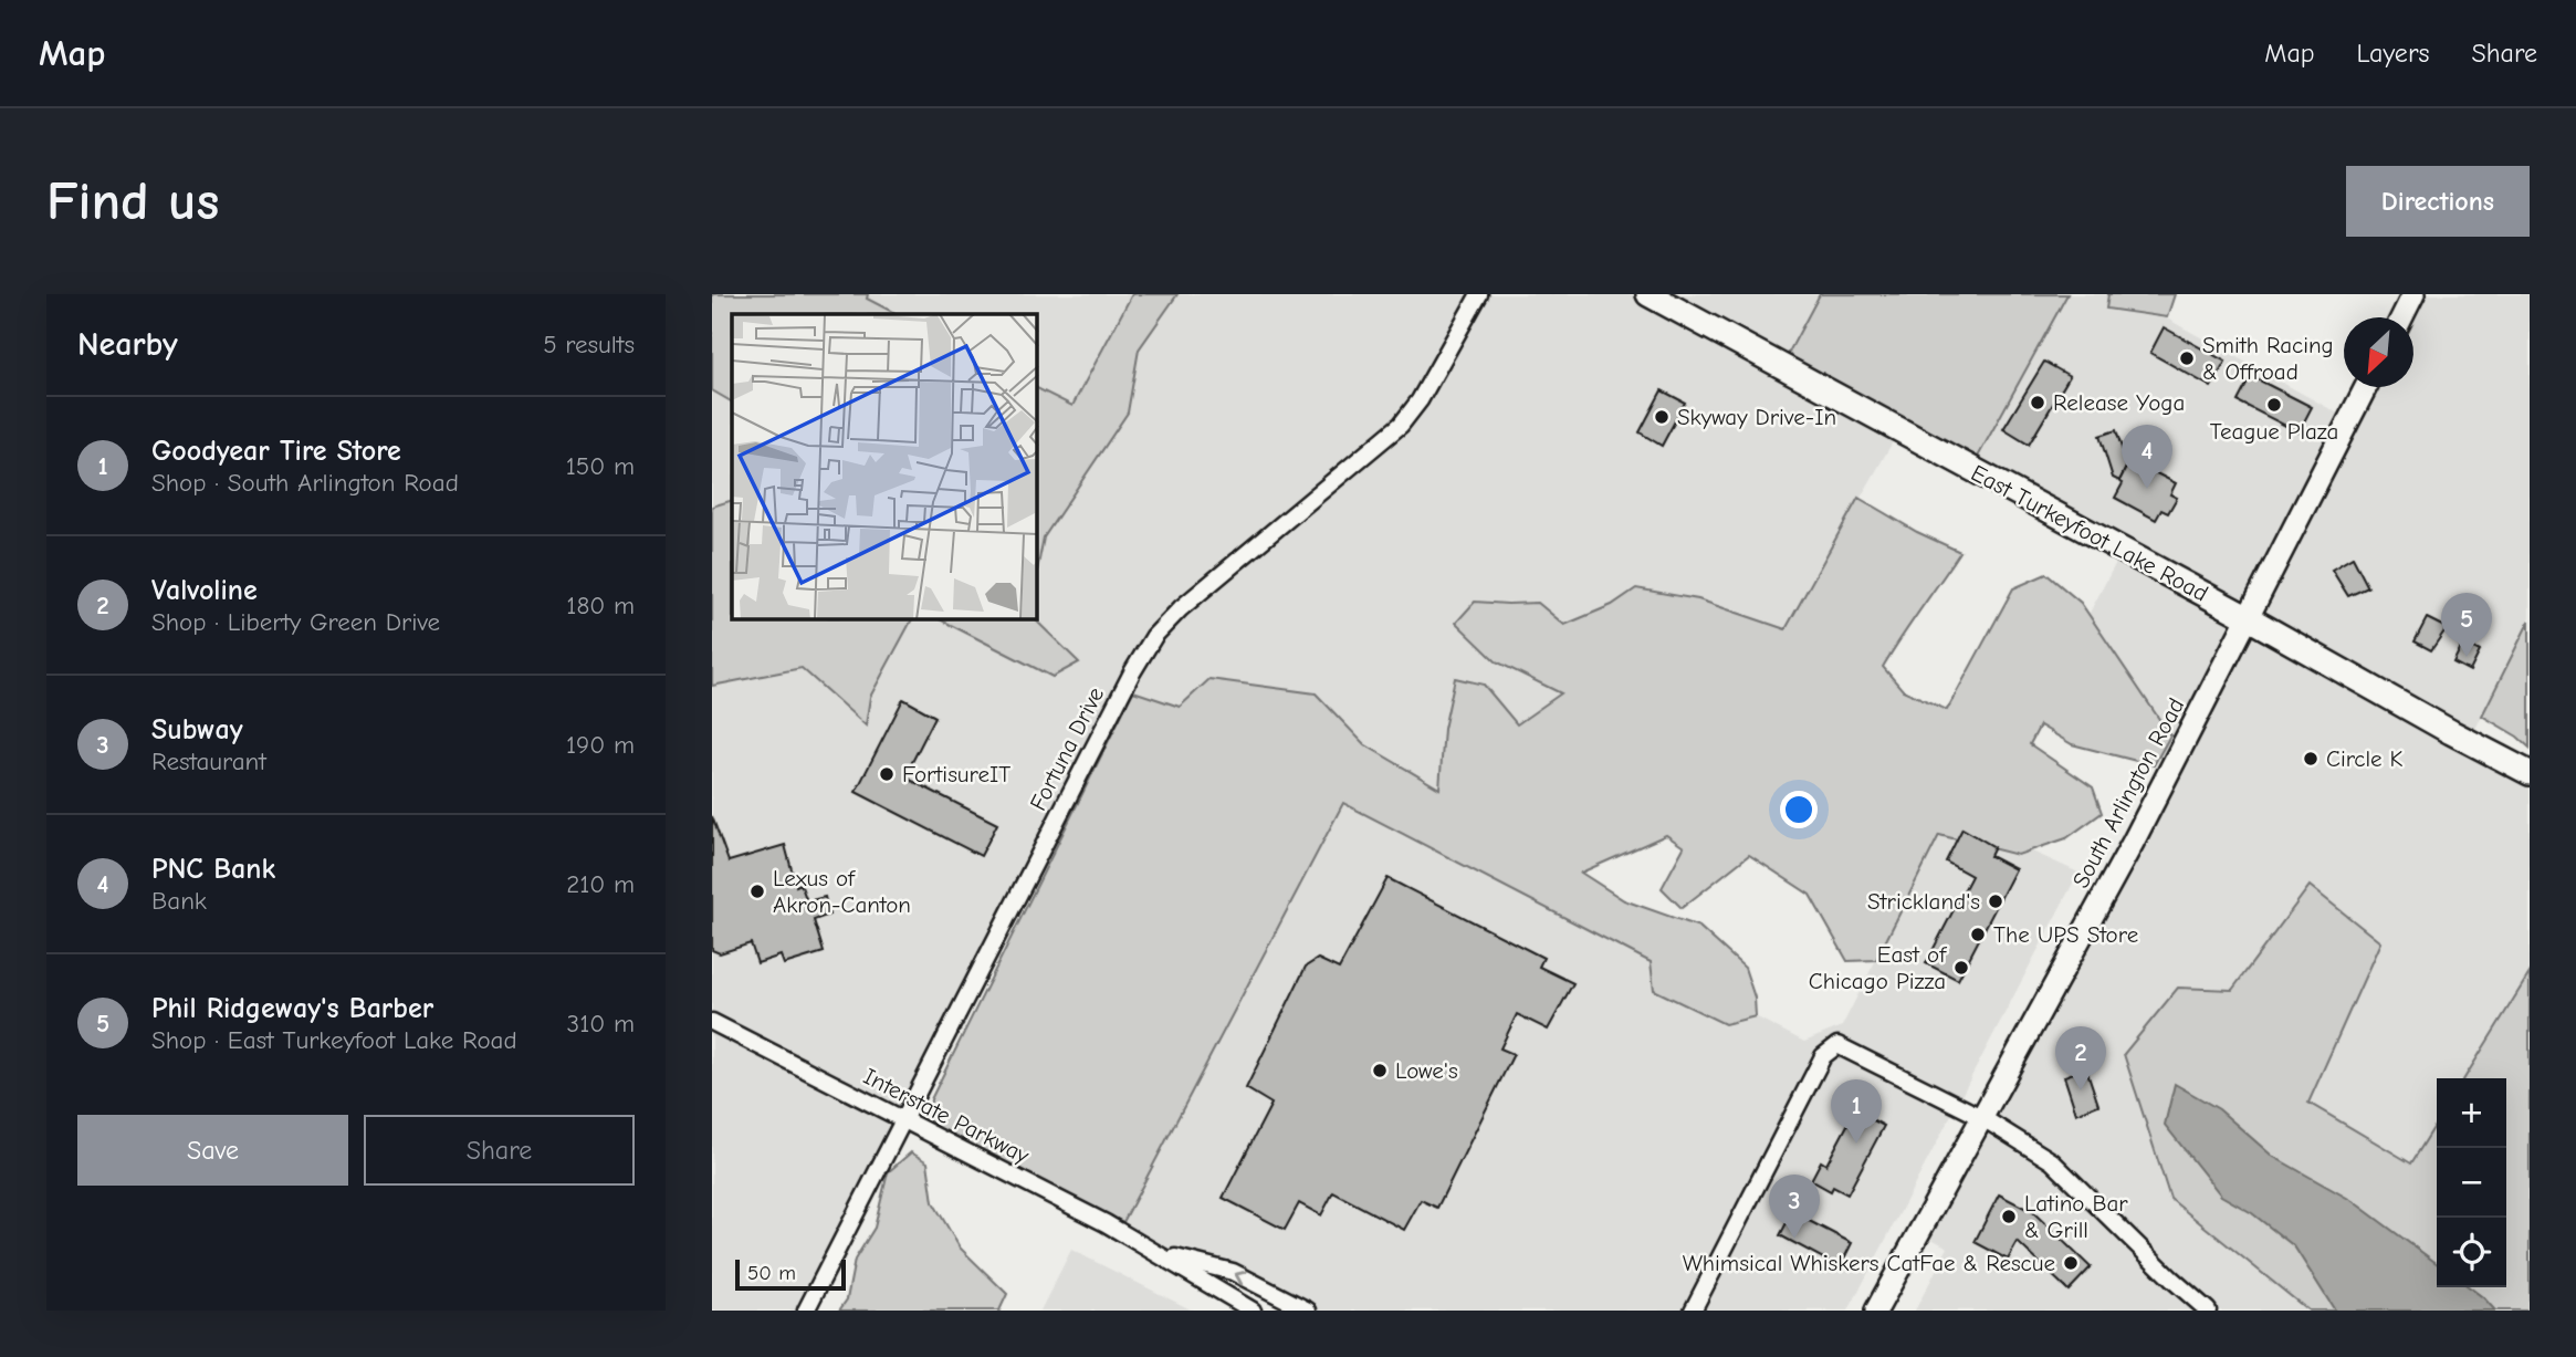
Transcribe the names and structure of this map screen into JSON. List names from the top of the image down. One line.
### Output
{"streets":{"main road":["East Turkeyfoot Lake Road","South Arlington Road"],"street":["Fortuna Drive","Interstate Parkway"]},"crossings":[["East Turkeyfoot Lake Road","South Arlington Road"],["Fortuna Drive","Interstate Parkway"]],"places":["Smith Racing & Offroad","Release Yoga","Teague Plaza","Skyway Drive-In","Circle K","FortisureIT","Lexus of Akron-Canton","Strickland's","The UPS Store","East of Chicago Pizza","Lowe's","Latino Bar & Grill","Whimsical Whiskers CatFae & Rescue"],"scale_bar":"50 m","north":"bottom left","page":{"header":"Map","nav":["Map","Layers","Share"],"buttons":["Directions",["Save","Share"]],"title":"Find us","heading":["Nearby","5 results"],"list":[{"mark":"1","name":"Goodyear Tire Store","note":"Shop · South Arlington Road","value":"150 m"},{"mark":"2","name":"Valvoline","note":"Shop · Liberty Green Drive","value":"180 m"},{"mark":"3","name":"Subway","note":"Restaurant","value":"190 m"},{"mark":"4","name":"PNC Bank","note":"Bank","value":"210 m"},{"mark":"5","name":"Phil Ridgeway's Barber","note":"Shop · East Turkeyfoot Lake Road","value":"310 m"}],"pins":["4","5","2","1","3"],"map_buttons":["+","−"],"scale":"50 m"}}
